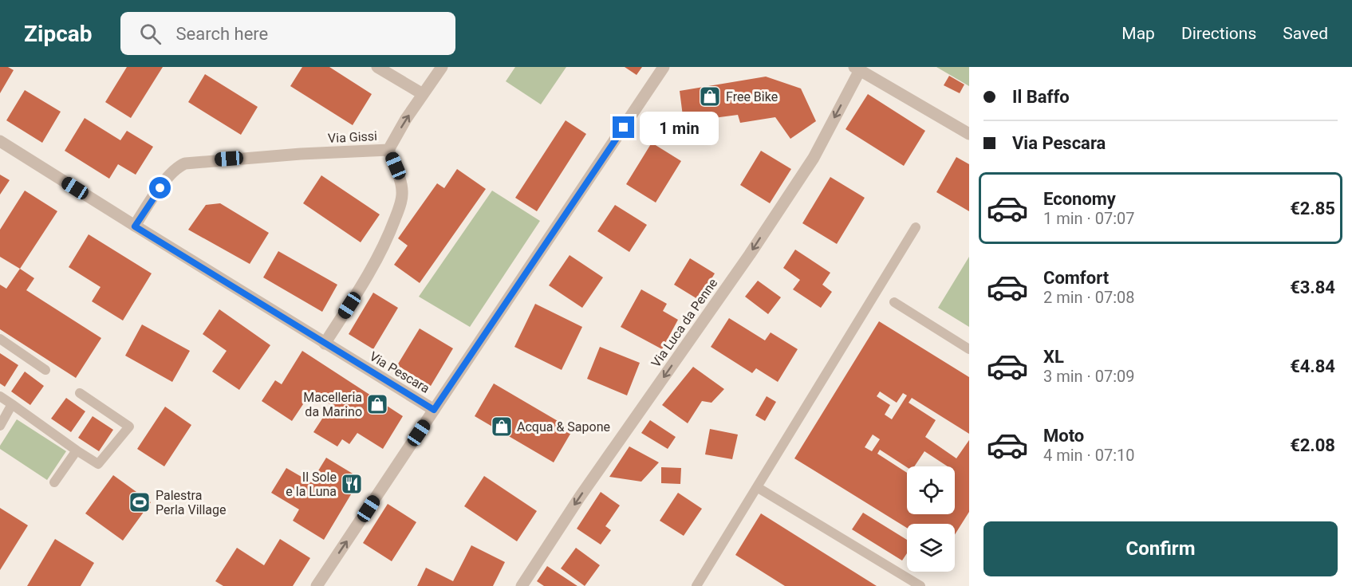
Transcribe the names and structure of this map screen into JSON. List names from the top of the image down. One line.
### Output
{"streets":{"street":["Via Gissi","Via Luca da Penne","Via Pescara"]},"crossings":[["Via Gissi","Via Pescara"]],"one_way":["Via Luca da Penne"],"places":{"shop":["Free Bike","Macelleria da Marino","Acqua & Sapone"],"restaurant":["Il Sole e la Luna"],"sports":["Palestra Perla Village"]},"page":{"header":"Zipcab","search":"Search here","nav":["Map","Directions","Saved"],"banner":["Il Baffo","Via Pescara"],"bubble":"1 min","list":[{"name":"Economy","note":"1 min · 07:07","value":"€2.85"},{"name":"Comfort","note":"2 min · 07:08","value":"€3.84"},{"name":"XL","note":"3 min · 07:09","value":"€4.84"},{"name":"Moto","note":"4 min · 07:10","value":"€2.08"}],"buttons":"Confirm"}}
